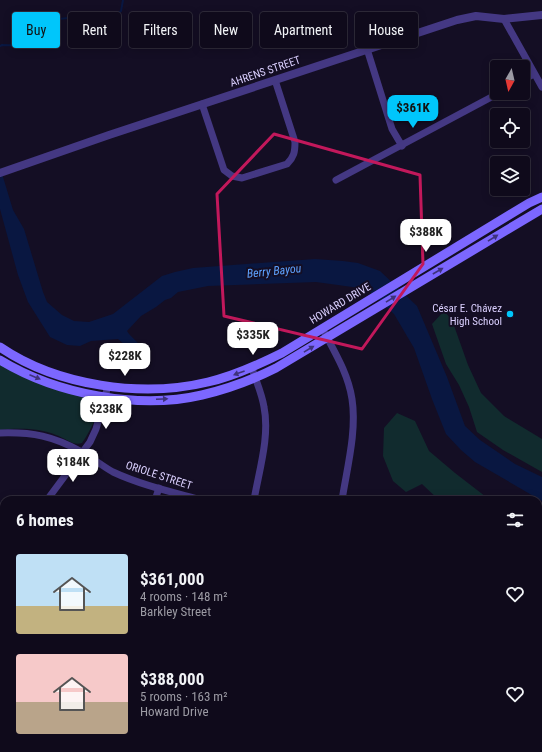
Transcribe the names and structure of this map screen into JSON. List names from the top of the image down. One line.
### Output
{"streets":{"main road":["HOWARD DRIVE"],"street":["AHRENS STREET","ORIOLE STREET"]},"water":["Berry Bayou"],"places":["César E. Chávez High School"],"north":"bottom","page":{"chip":["Buy","Rent","Filters","New","Apartment","House"],"price":["$361K","$388K","$335K","$228K","$238K","$184K"],"heading":"6 homes","list":[{"name":"$361,000","note":"4 rooms · 148 m² · Barkley Street"},{"name":"$388,000","note":"5 rooms · 163 m² · Howard Drive"}]}}
